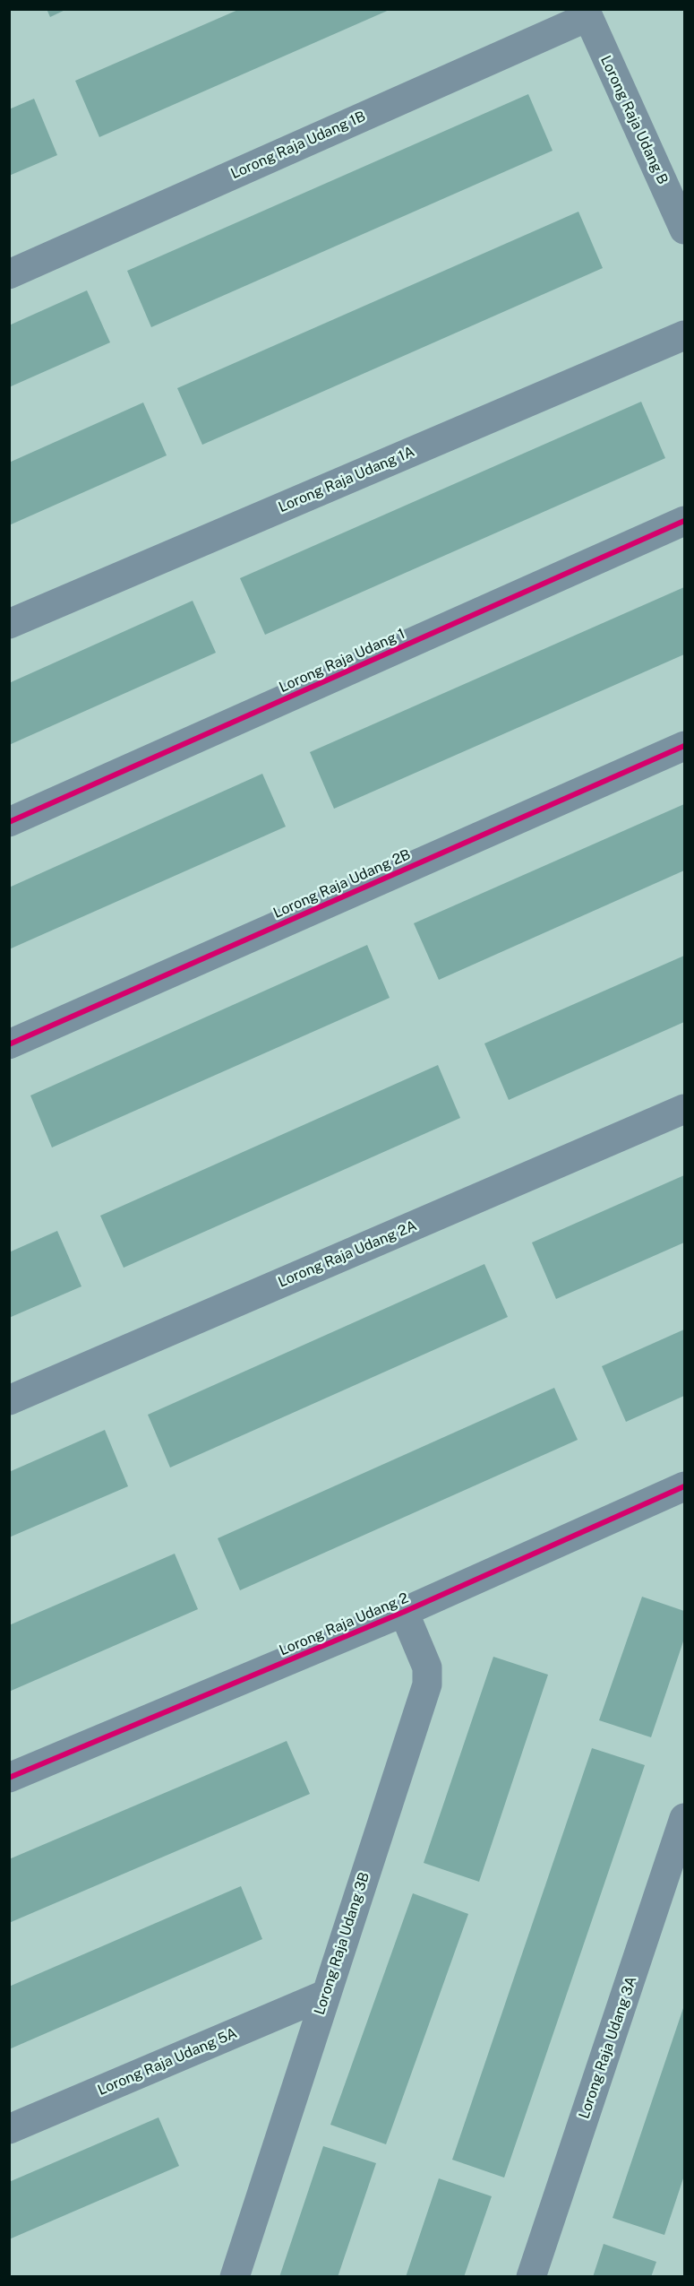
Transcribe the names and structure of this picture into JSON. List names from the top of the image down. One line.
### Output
{"streets":{"street":["Lorong Raja Udang B","Lorong Raja Udang 1B","Lorong Raja Udang 1A","Lorong Raja Udang 1","Lorong Raja Udang 2B","Lorong Raja Udang 2A","Lorong Raja Udang 2","Lorong Raja Udang 3B","Lorong Raja Udang 3A","Lorong Raja Udang 5A"]},"crossings":[["Lorong Raja Udang B","Lorong Raja Udang 1B"],["Lorong Raja Udang 2","Lorong Raja Udang 3B"],["Lorong Raja Udang 3B","Lorong Raja Udang 5A"]]}
